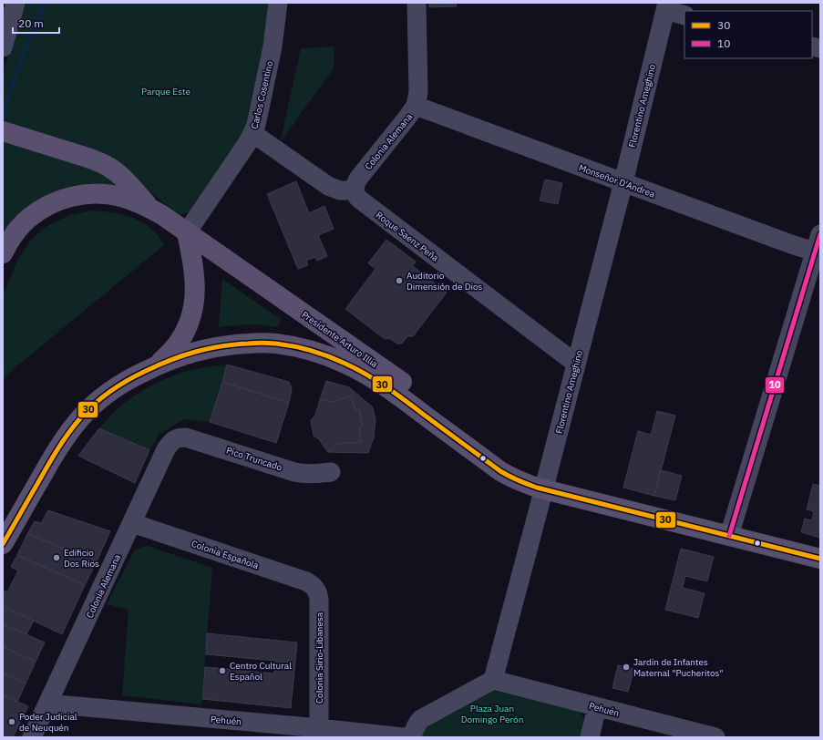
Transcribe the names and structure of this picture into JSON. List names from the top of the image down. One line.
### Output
{"streets":{"main road":["Presidente Arturo Illia"],"street":["Carlos Cosentino","Florentino Ameghino","Colonia Alemana","Monseñor D'Andrea","Roque Saenz Peña","Pico Truncado","Colonia Española","Colonia Sirio-Libanesa","Pehuén"]},"crossings":[["Carlos Cosentino","Presidente Arturo Illia"],["Florentino Ameghino","Monseñor D'Andrea"],["Florentino Ameghino","Roque Saenz Peña"],["Florentino Ameghino","Presidente Arturo Illia"],["Florentino Ameghino","Pehuén"],["Colonia Alemana","Monseñor D'Andrea"],["Colonia Alemana","Roque Saenz Peña"],["Colonia Alemana","Pico Truncado"],["Colonia Alemana","Colonia Española"],["Colonia Alemana","Pehuén"],["Colonia Española","Colonia Sirio-Libanesa"],["Colonia Sirio-Libanesa","Pehuén"]],"parks":["Parque Este","Plaza Juan Domingo Perón"],"places":["Auditorio Dimensión de Dios","Edificio Dos Ríos","Jardín de Infantes Maternal \"Pucheritos\"","Centro Cultural Español","Poder Judicial de Neuquén"],"lines":["transit line 10","transit line 30"],"legend":["30","10"],"scale_bar":"20 m"}
